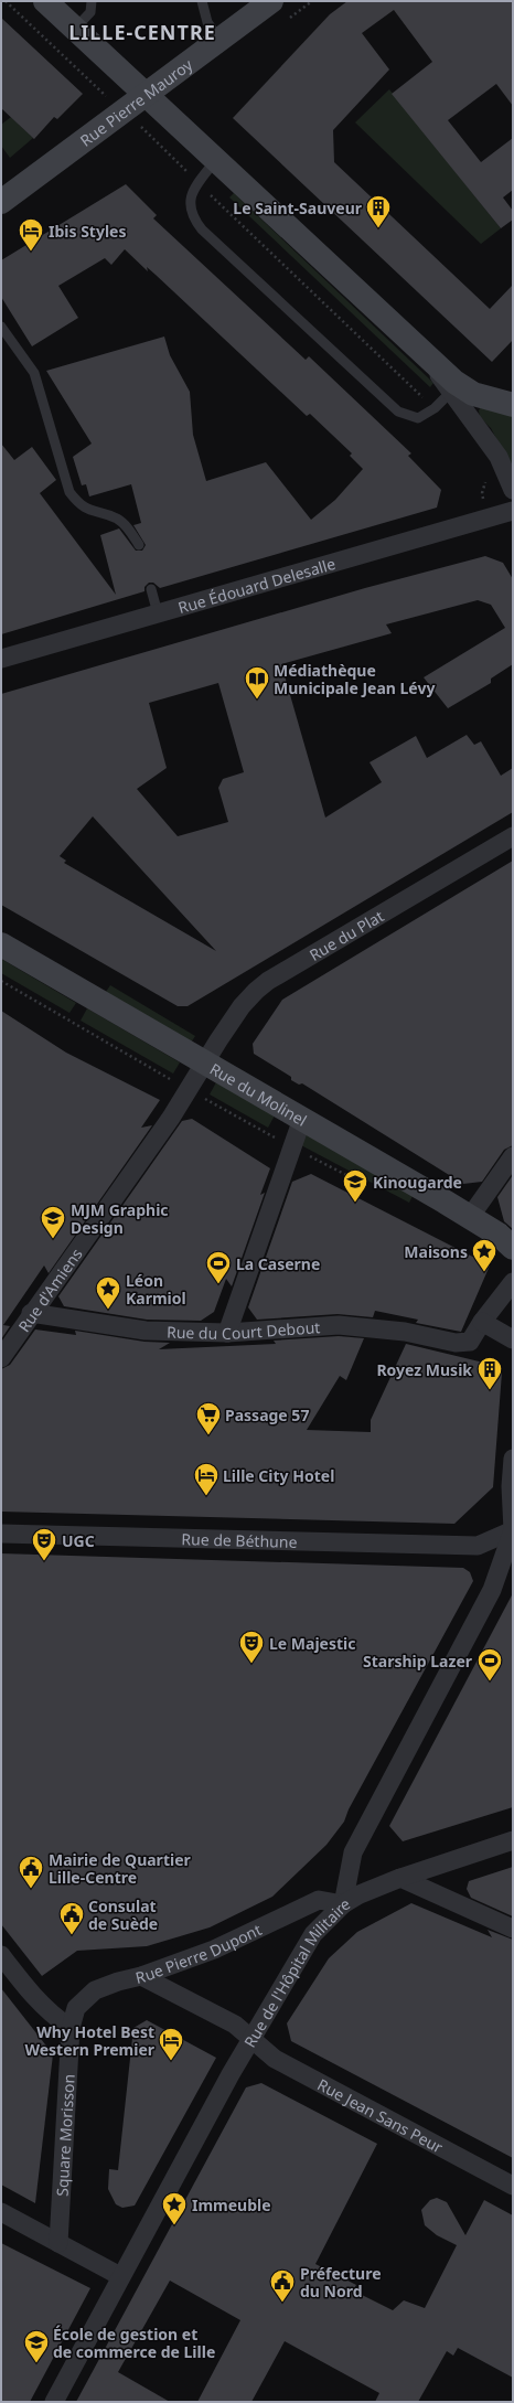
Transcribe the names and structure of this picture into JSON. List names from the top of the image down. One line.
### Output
{"streets":{"street":["Rue Pierre Mauroy","Rue Édouard Delesalle","Rue du Plat","Rue du Molinel","Rue d'Amiens","Rue du Court Debout","Rue de Béthune","Rue Pierre Dupont","Rue de l'Hôpital Militaire","Rue Jean Sans Peur","Square Morisson"]},"crossings":[["Rue du Plat","Rue du Molinel"],["Rue du Plat","Rue d'Amiens"],["Rue d'Amiens","Rue du Court Debout"],["Rue de Béthune","Rue de l'Hôpital Militaire"],["Rue Pierre Dupont","Rue de l'Hôpital Militaire"],["Rue Pierre Dupont","Square Morisson"],["Rue de l'Hôpital Militaire","Rue Jean Sans Peur"]],"districts":["LILLE-CENTRE"],"places":{"building":["Le Saint-Sauveur","Royez Musik"],"hotel":["Ibis Styles","Lille City Hotel","Why Hotel Best Western Premier"],"library":["Médiathèque Municipale Jean Lévy"],"school or university":["Kinougarde","MJM Graphic Design","École de gestion et de commerce de Lille"],"place":["Maisons","Léon Karmiol","Immeuble"],"sports":["La Caserne","Starship Lazer"],"supermarket":["Passage 57"],"theatre":["UGC","Le Majestic"],"public building":["Mairie de Quartier Lille-Centre","Consulat de Suède","Préfecture du Nord"]}}
